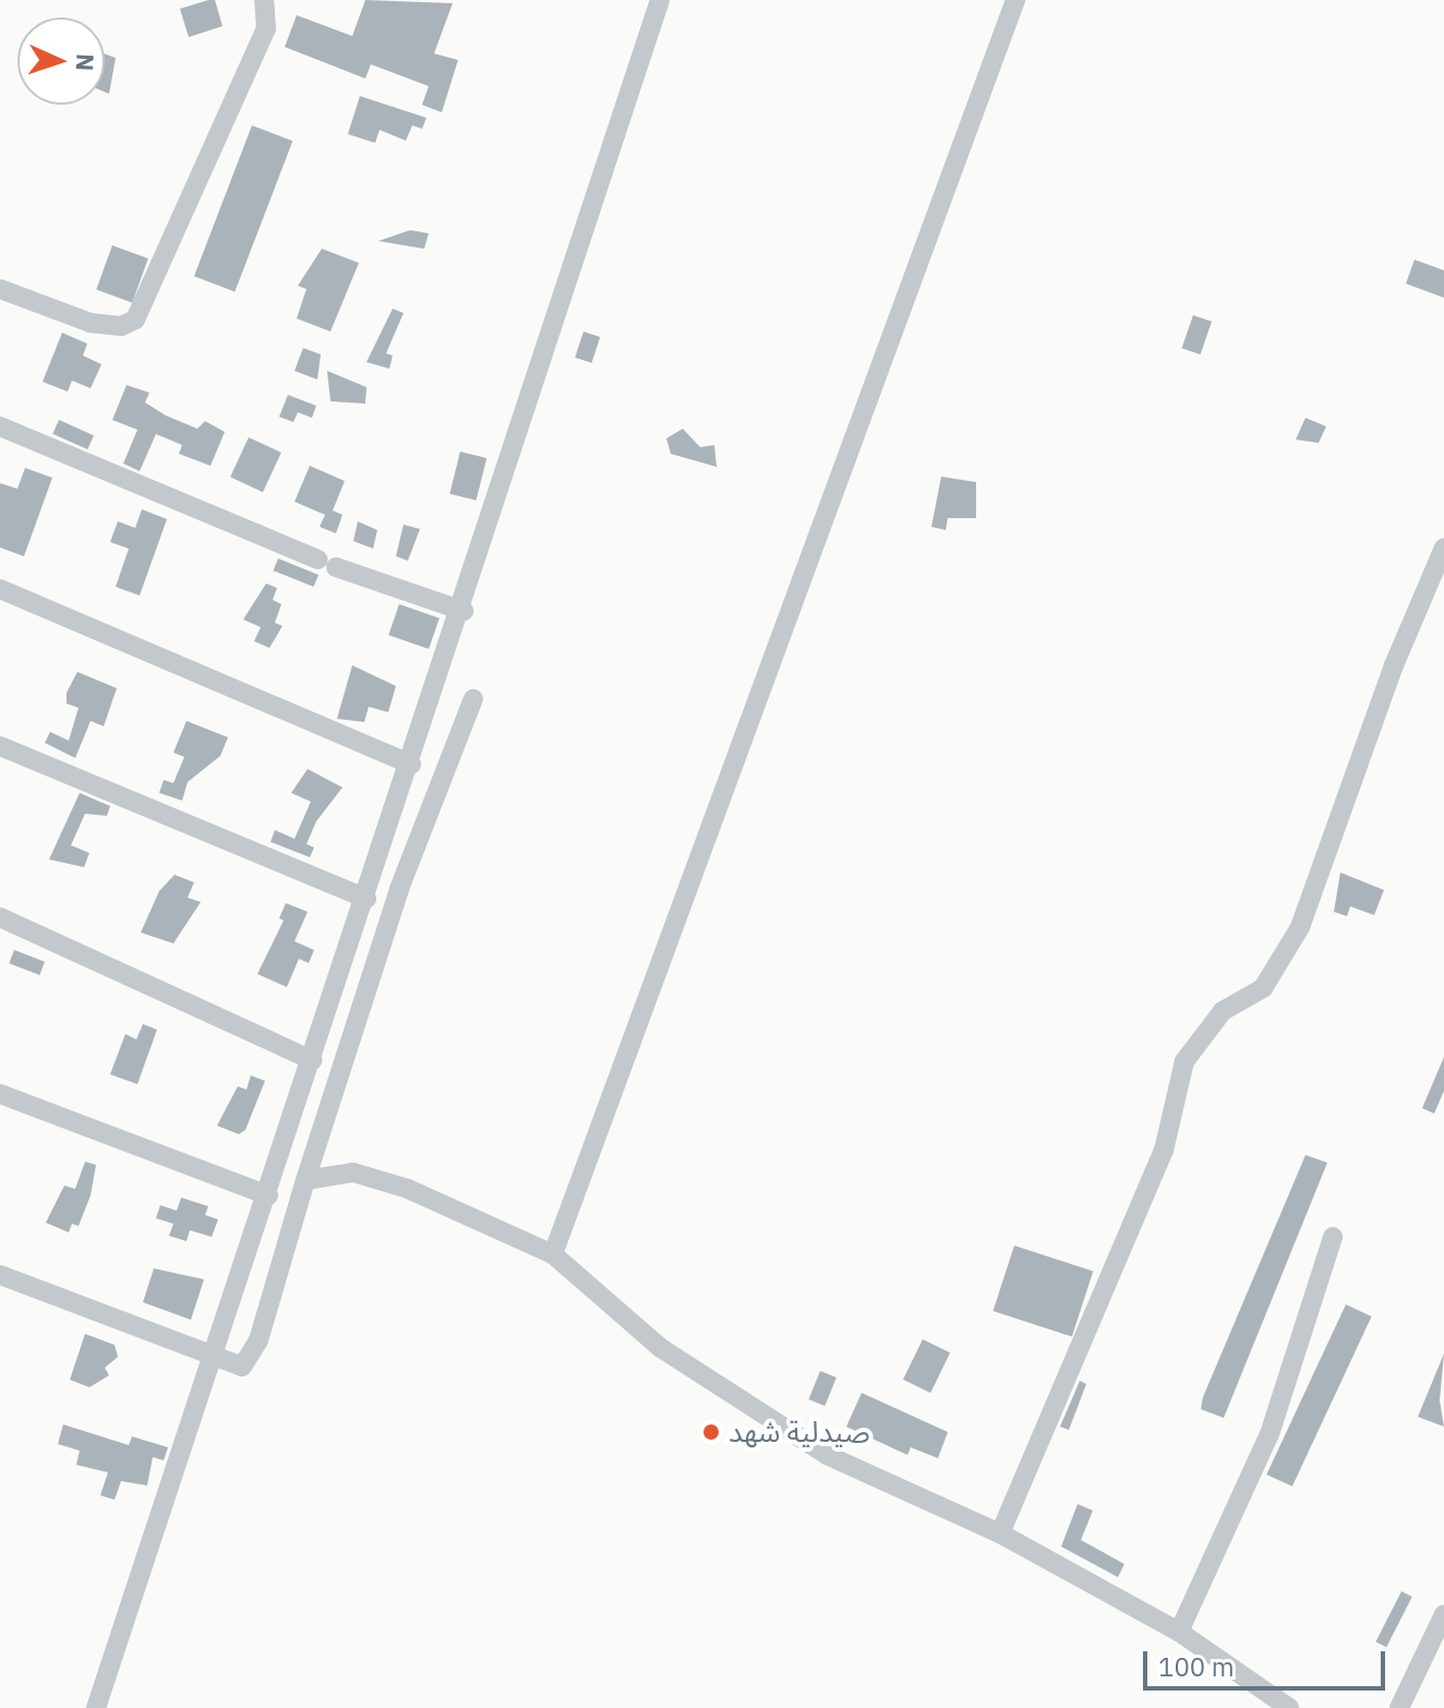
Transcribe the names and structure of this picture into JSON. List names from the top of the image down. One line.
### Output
{"places":["صيدلية شهد"],"scale_bar":"100 m","north":"right"}
